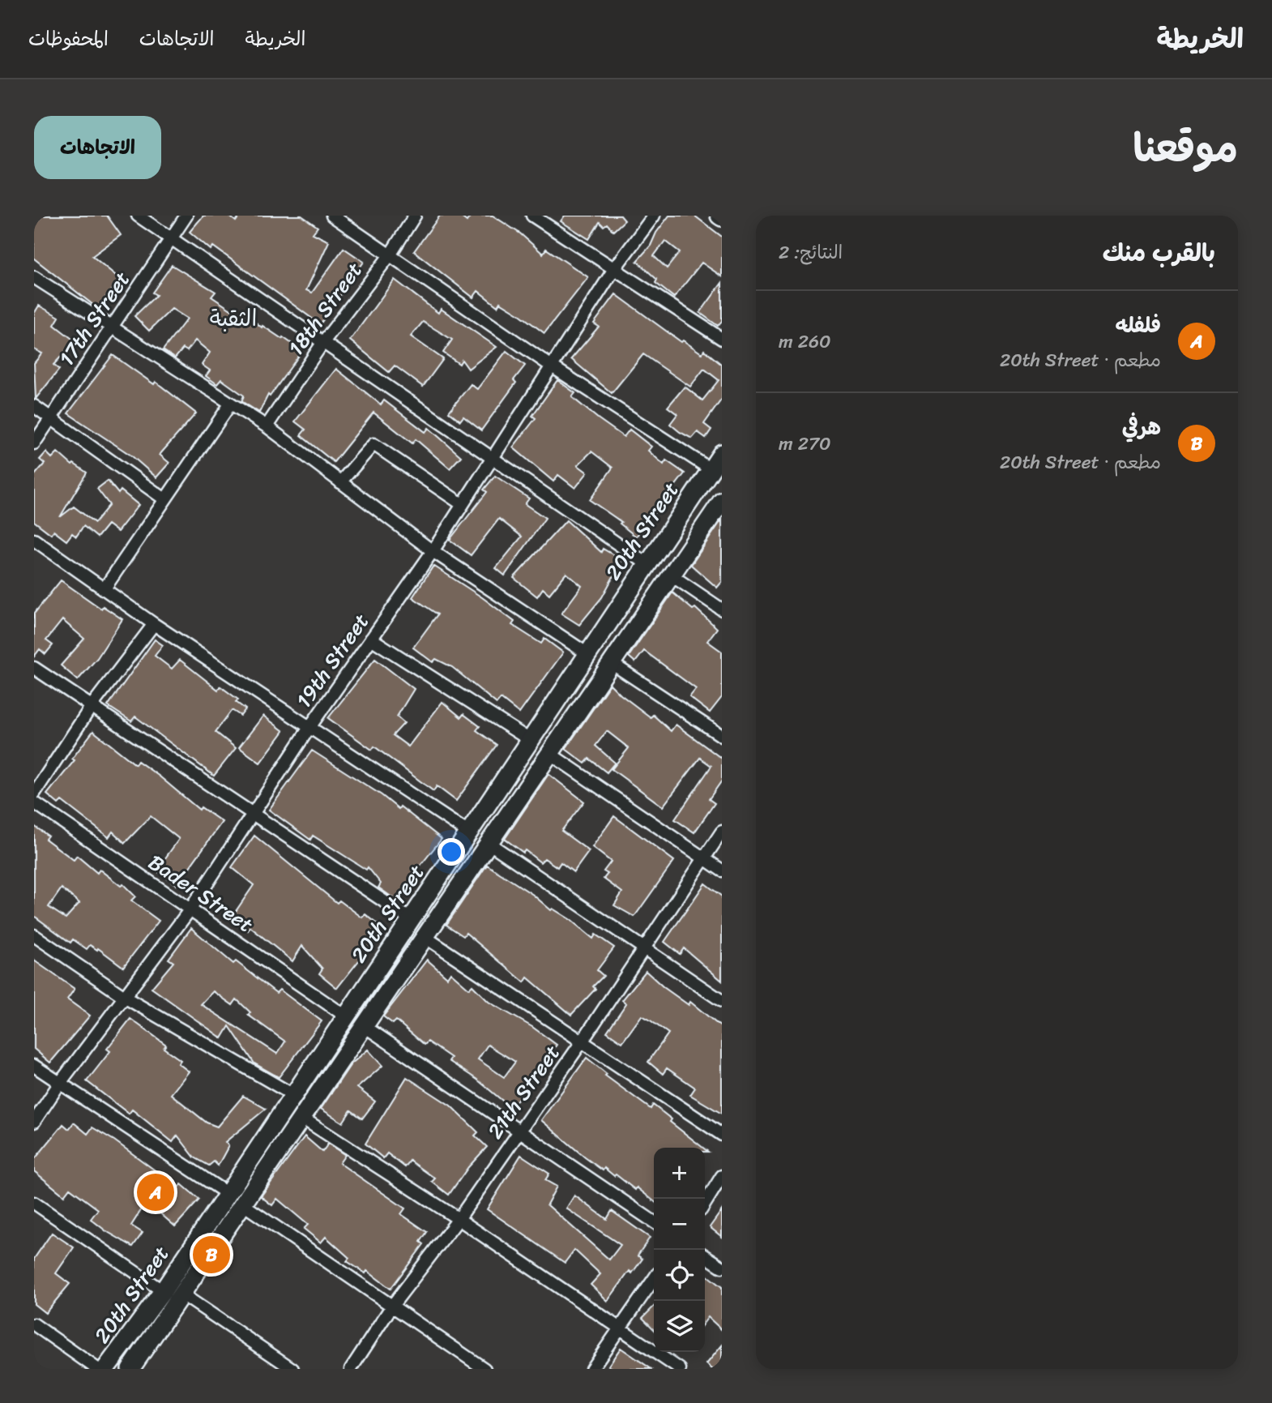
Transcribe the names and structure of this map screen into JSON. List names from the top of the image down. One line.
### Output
{"streets":{"street":["18th Street","17th Street","20th Street","19th Street","Bader Street","21th Street"]},"crossings":[["20th Street","Bader Street"],["19th Street","Bader Street"]],"districts":["الثقبة"],"page":{"header":"الخريطة","nav":["الخريطة","الاتجاهات","المحفوظات"],"title":"موقعنا","buttons":"الاتجاهات","heading":["بالقرب منك","النتائج: 2"],"list":[{"mark":"A","name":"فلفله","note":"مطعم · 20th Street","value":"260 m"},{"mark":"B","name":"هرفي","note":"مطعم · 20th Street","value":"270 m"}],"map_buttons":["+","−"],"pins":["A","B"]}}
